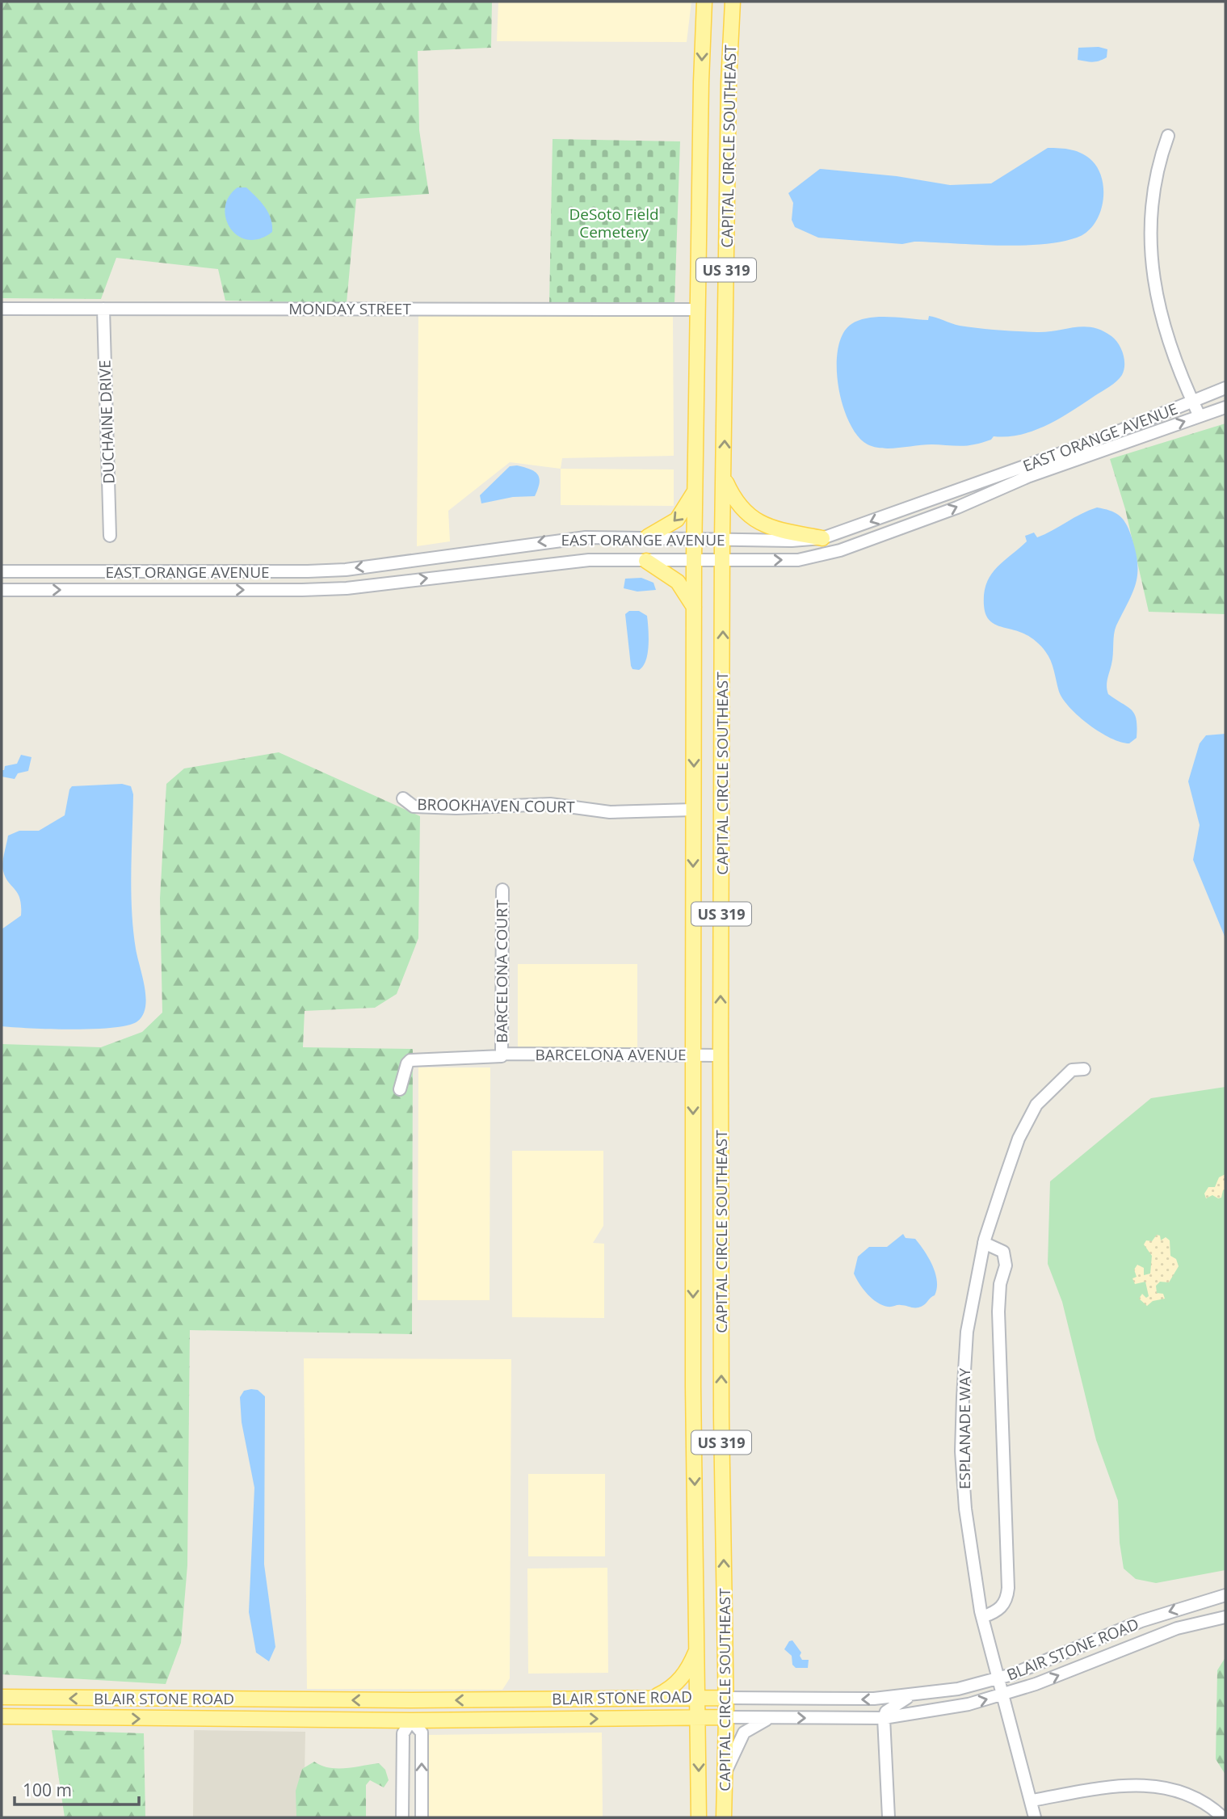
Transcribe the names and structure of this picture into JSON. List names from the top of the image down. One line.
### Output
{"streets":{"main road":["CAPITAL CIRCLE SOUTHEAST","US 319","BLAIR STONE ROAD"],"street":["MONDAY STREET","DUCHAINE DRIVE","EAST ORANGE AVENUE","BROOKHAVEN COURT","BARCELONA COURT","BARCELONA AVENUE","ESPLANADE WAY"]},"crossings":[["CAPITAL CIRCLE SOUTHEAST","MONDAY STREET"],["CAPITAL CIRCLE SOUTHEAST","EAST ORANGE AVENUE"],["CAPITAL CIRCLE SOUTHEAST","BROOKHAVEN COURT"],["CAPITAL CIRCLE SOUTHEAST","BARCELONA AVENUE"],["CAPITAL CIRCLE SOUTHEAST","BLAIR STONE ROAD"],["MONDAY STREET","DUCHAINE DRIVE"],["BARCELONA COURT","BARCELONA AVENUE"],["ESPLANADE WAY","BLAIR STONE ROAD"]],"parks":["DeSoto Field Cemetery"],"scale_bar":"100 m"}
